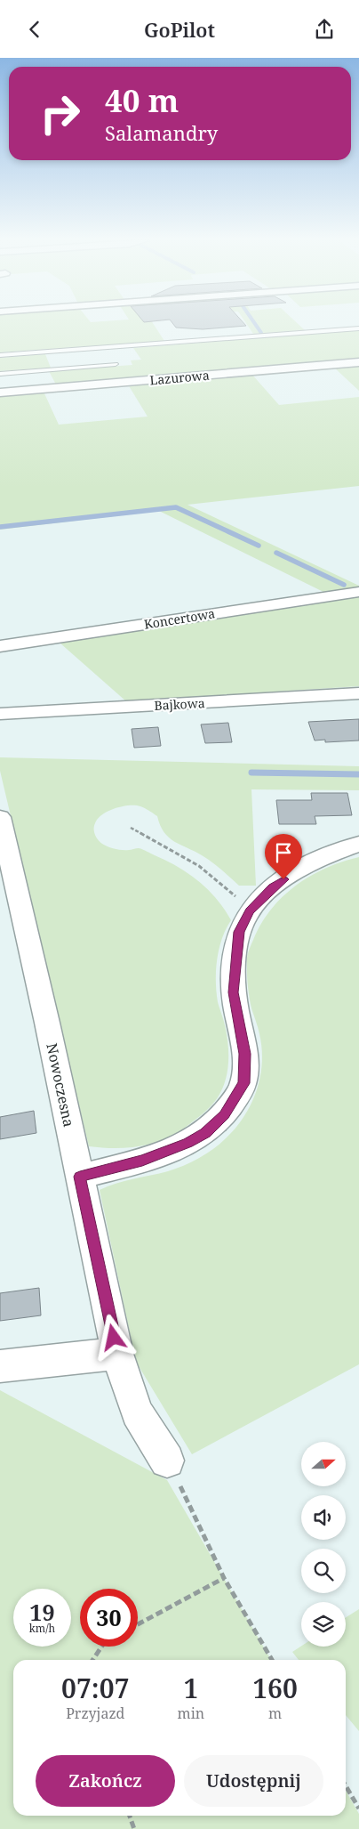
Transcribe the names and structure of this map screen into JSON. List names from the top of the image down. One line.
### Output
{"streets":{"street":["Lazurowa","Koncertowa","Bajkowa","Nowoczesna"]},"north":"right","page":{"header":"GoPilot","turn":["40 m","Salamandry"],"speed":"19 km/h","limit":"30","eta":["07:07","Przyjazd","1","min","160","m"],"buttons":["Zakończ","Udostępnij"]}}
